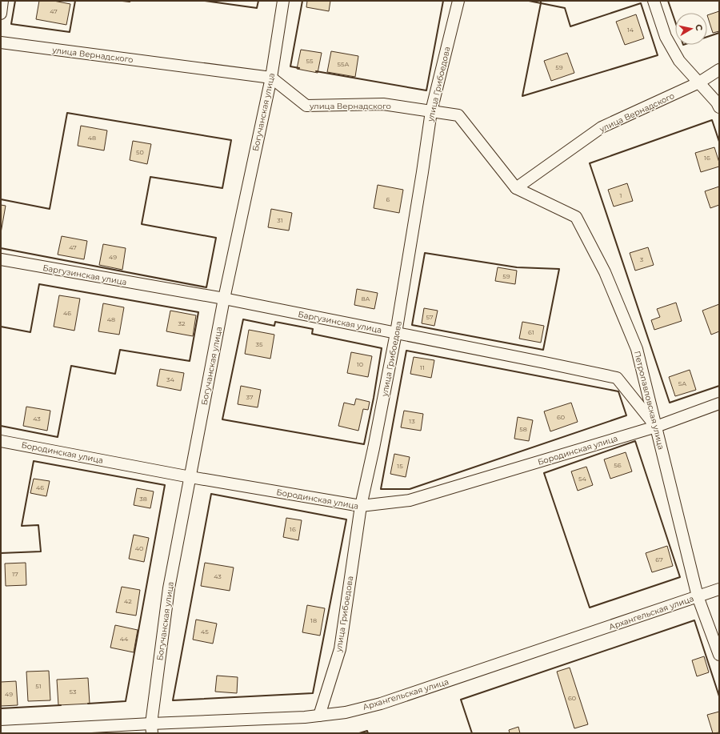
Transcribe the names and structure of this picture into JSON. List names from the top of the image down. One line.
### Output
{"streets":{"street":["улица Вернадского","улица Грибоедова","Богучанская улица","Баргузинская улица","Петропавловская улица","Бородинская улица","Архангельская улица"]},"crossings":[["улица Вернадского","улица Грибоедова"],["улица Вернадского","Богучанская улица"],["улица Вернадского","Петропавловская улица"],["улица Грибоедова","Баргузинская улица"],["улица Грибоедова","Бородинская улица"],["улица Грибоедова","Архангельская улица"],["Богучанская улица","Баргузинская улица"],["Богучанская улица","Бородинская улица"],["Богучанская улица","Архангельская улица"],["Баргузинская улица","Петропавловская улица"],["Баргузинская улица","Бородинская улица"],["Петропавловская улица","Бородинская улица"],["Петропавловская улица","Архангельская улица"]],"house_numbers":["47","14","55","55А","59","48","50","16","1","6","31","47","49","3","59","8А","46","57","48","32","61","35","10","11","34","5А","37","60","43","13","58","56","15","54","46","38","16","40","67","17","43","42","18","45","44","51","53","49","60"],"north":"right"}
